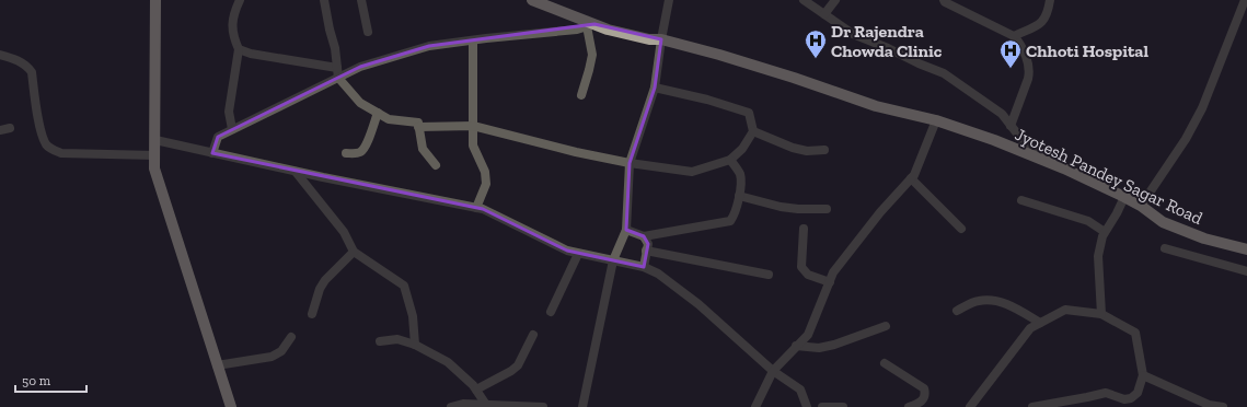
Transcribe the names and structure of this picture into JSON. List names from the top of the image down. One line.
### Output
{"streets":{"main road":["Jyotesh Pandey Sagar Road"]},"places":{"hospital":["Dr Rajendra Chowda Clinic","Chhoti Hospital"]},"scale_bar":"50 m"}
